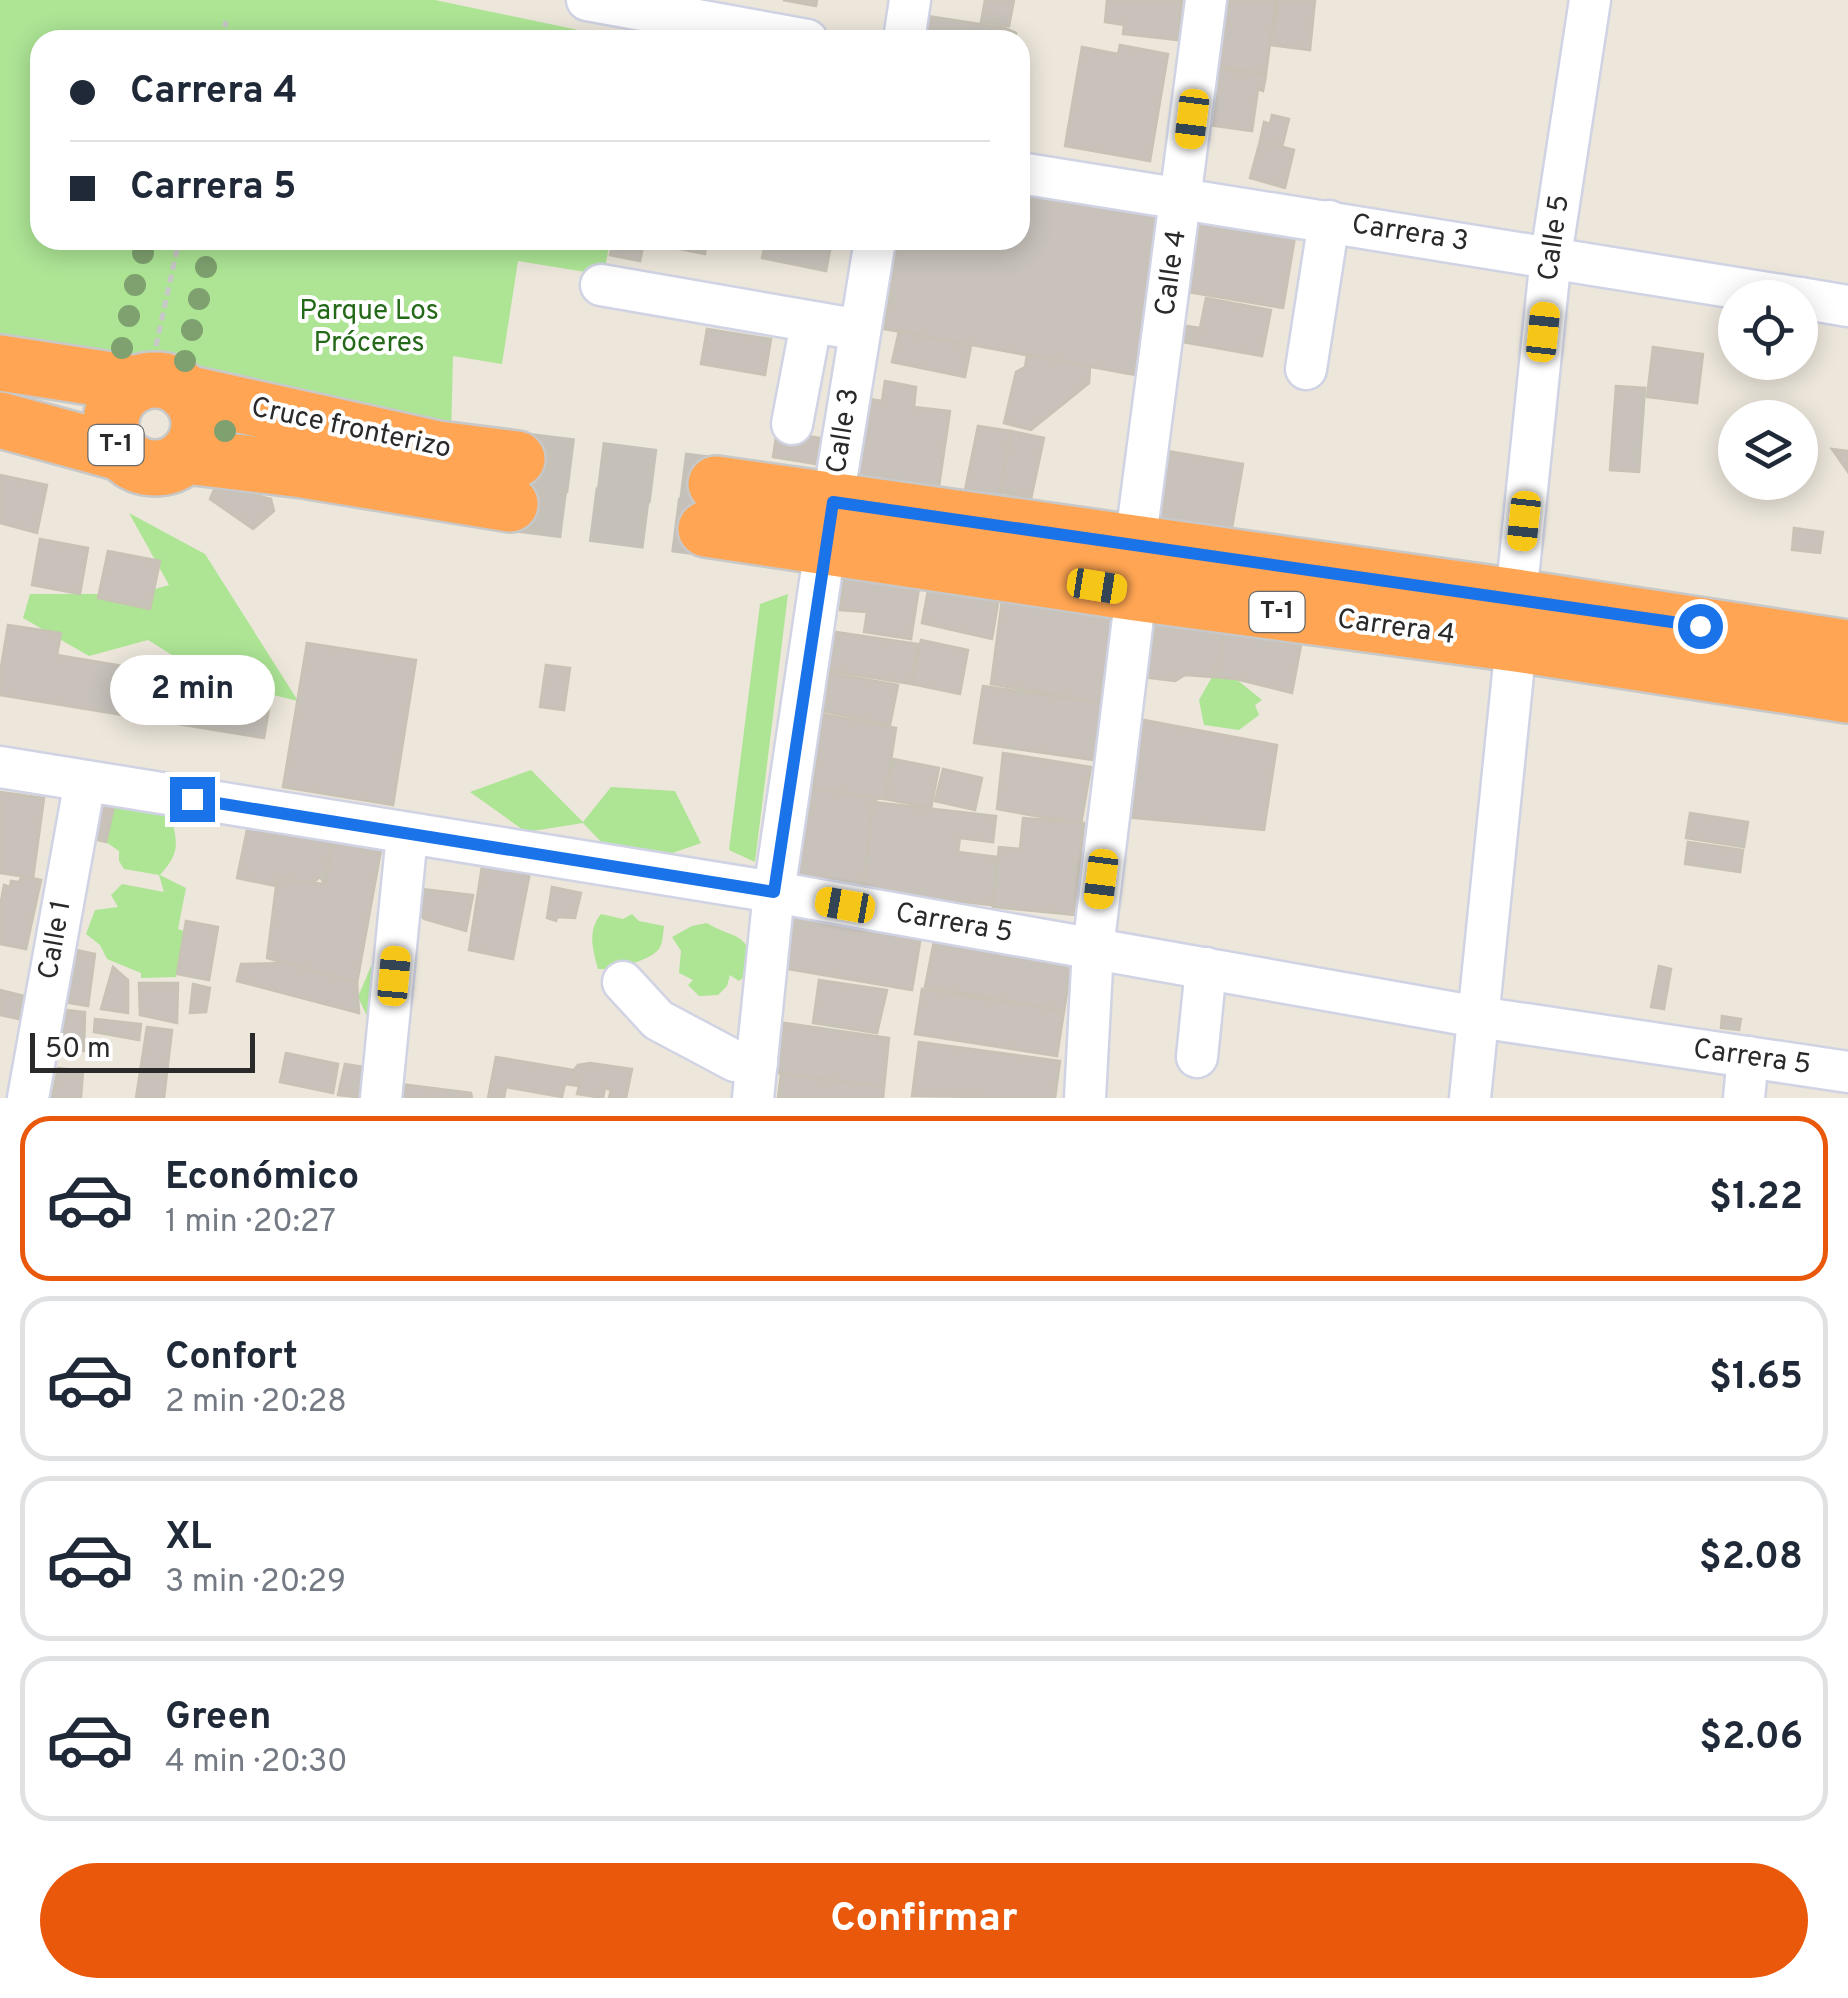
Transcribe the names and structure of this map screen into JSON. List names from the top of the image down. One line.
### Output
{"streets":{"highway":["Cruce fronterizo","T-1","Carrera 4"],"street":["Carrera 3","Calle 5","Calle 4","Calle 3","Carrera 5","Calle 1"]},"crossings":[["Carrera 3","Calle 5"],["Carrera 3","Calle 4"],["Calle 5","Carrera 4"],["Calle 5","Carrera 5"],["Calle 4","Carrera 4"],["Calle 4","Carrera 5"],["Cruce fronterizo","T-1"],["Calle 3","Carrera 4"],["Calle 3","Carrera 5"],["Carrera 5","Calle 1"]],"parks":["Parque Los Próceres"],"scale_bar":"50 m","page":{"banner":["Carrera 4","Carrera 5"],"bubble":"2 min","scale":"50 m","list":[{"name":"Económico","note":"1 min · 20:27","value":"$1.22"},{"name":"Confort","note":"2 min · 20:28","value":"$1.65"},{"name":"XL","note":"3 min · 20:29","value":"$2.08"},{"name":"Green","note":"4 min · 20:30","value":"$2.06"}],"buttons":"Confirmar"}}
